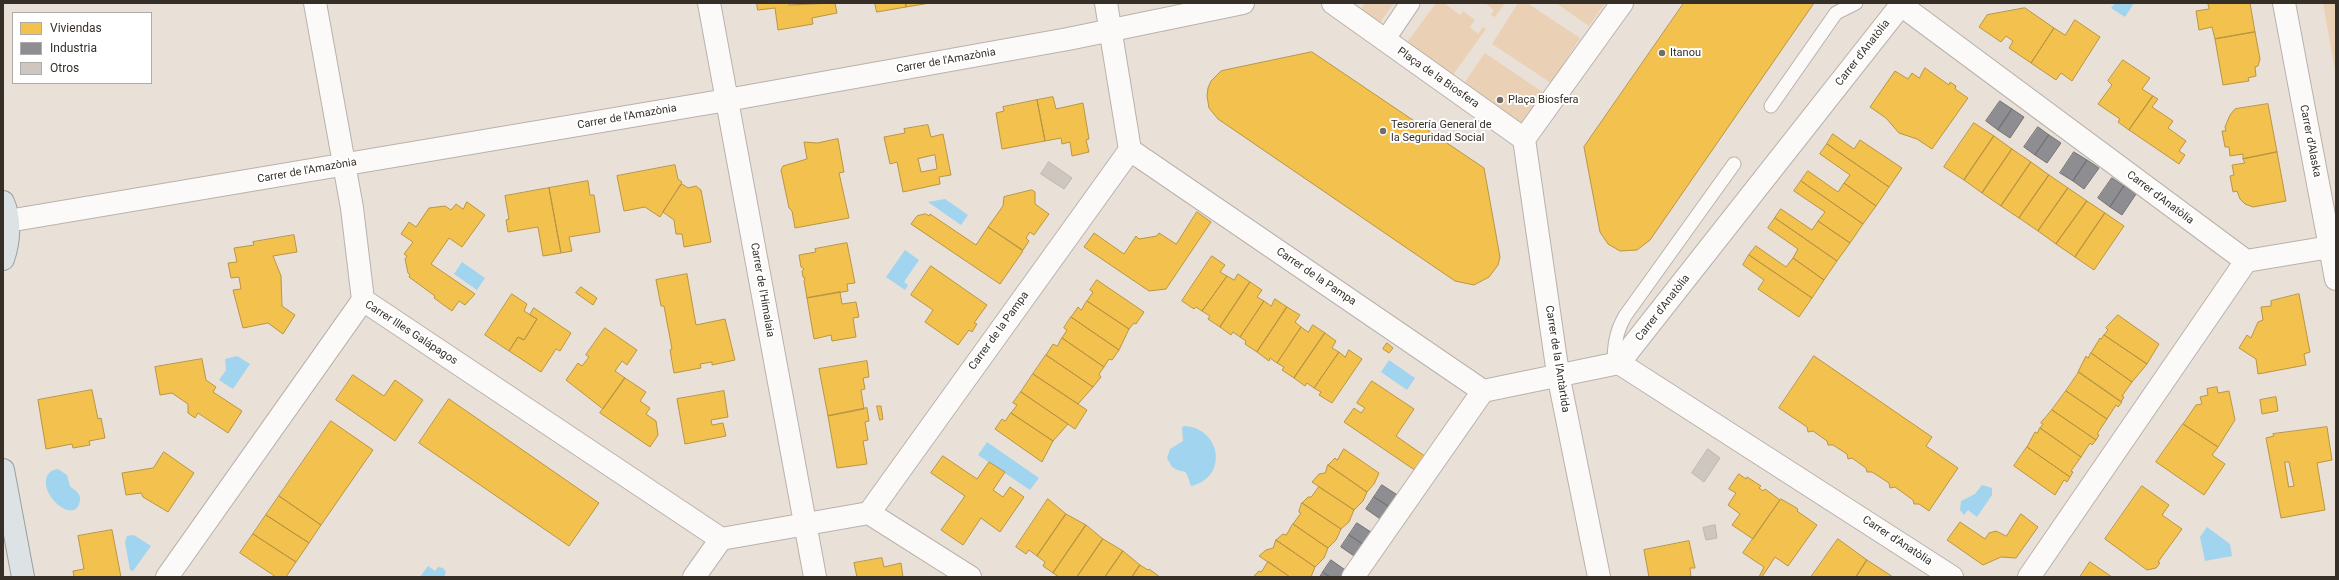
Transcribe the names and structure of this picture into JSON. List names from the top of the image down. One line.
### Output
{"streets":{"street":["Carrer d'Anatòlia","Carrer de l'Amazònia","Plaça de la Biosfera","Carrer d'Alaska","Carrer de la Pampa","Carrer de l'Himalaia","Carrer Illes Galápagos","Carrer de la l'Antàrtida"]},"crossings":[["Carrer de l'Amazònia","Carrer de l'Himalaia"],["Plaça de la Biosfera","Carrer de la l'Antàrtida"]],"places":["Itanou","Plaça Biosfera","Tesorería General de la Seguridad Social"],"legend":["Viviendas","Industria","Otros"]}
